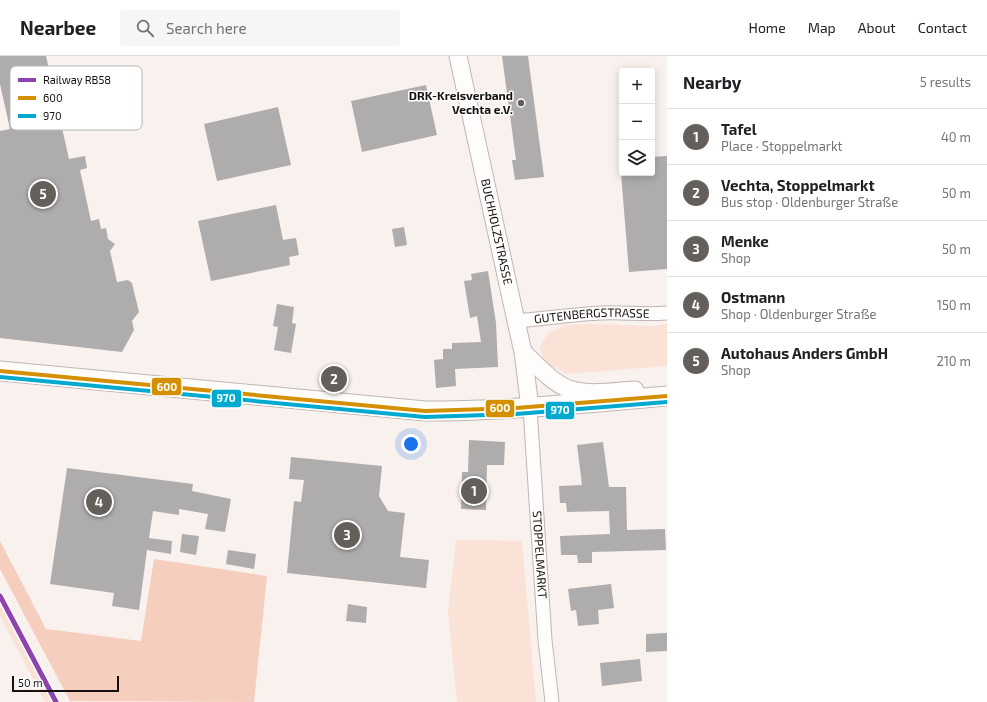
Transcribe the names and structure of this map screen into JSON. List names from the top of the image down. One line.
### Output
{"streets":{"street":["BUCHHOLZSTRASSE","GUTENBERGSTRASSE","STOPPELMARKT"]},"crossings":[["BUCHHOLZSTRASSE","GUTENBERGSTRASSE"],["BUCHHOLZSTRASSE","STOPPELMARKT"]],"places":["DRK-Kreisverband Vechta e.V."],"lines":["transit line 600","transit line 970","rail line RB58"],"legend":["Railway RB58","600","970"],"scale_bar":"50 m","page":{"header":"Nearbee","search":"Search here","nav":["Home","Map","About","Contact"],"heading":["Nearby","5 results"],"map_buttons":["+","−"],"list":[{"mark":"1","name":"Tafel","note":"Place · Stoppelmarkt","value":"40 m"},{"mark":"2","name":"Vechta, Stoppelmarkt","note":"Bus stop · Oldenburger Straße","value":"50 m"},{"mark":"3","name":"Menke","note":"Shop","value":"50 m"},{"mark":"4","name":"Ostmann","note":"Shop · Oldenburger Straße","value":"150 m"},{"mark":"5","name":"Autohaus Anders GmbH","note":"Shop","value":"210 m"}],"pins":["5","2","1","4","3"],"scale":"50 m"}}
